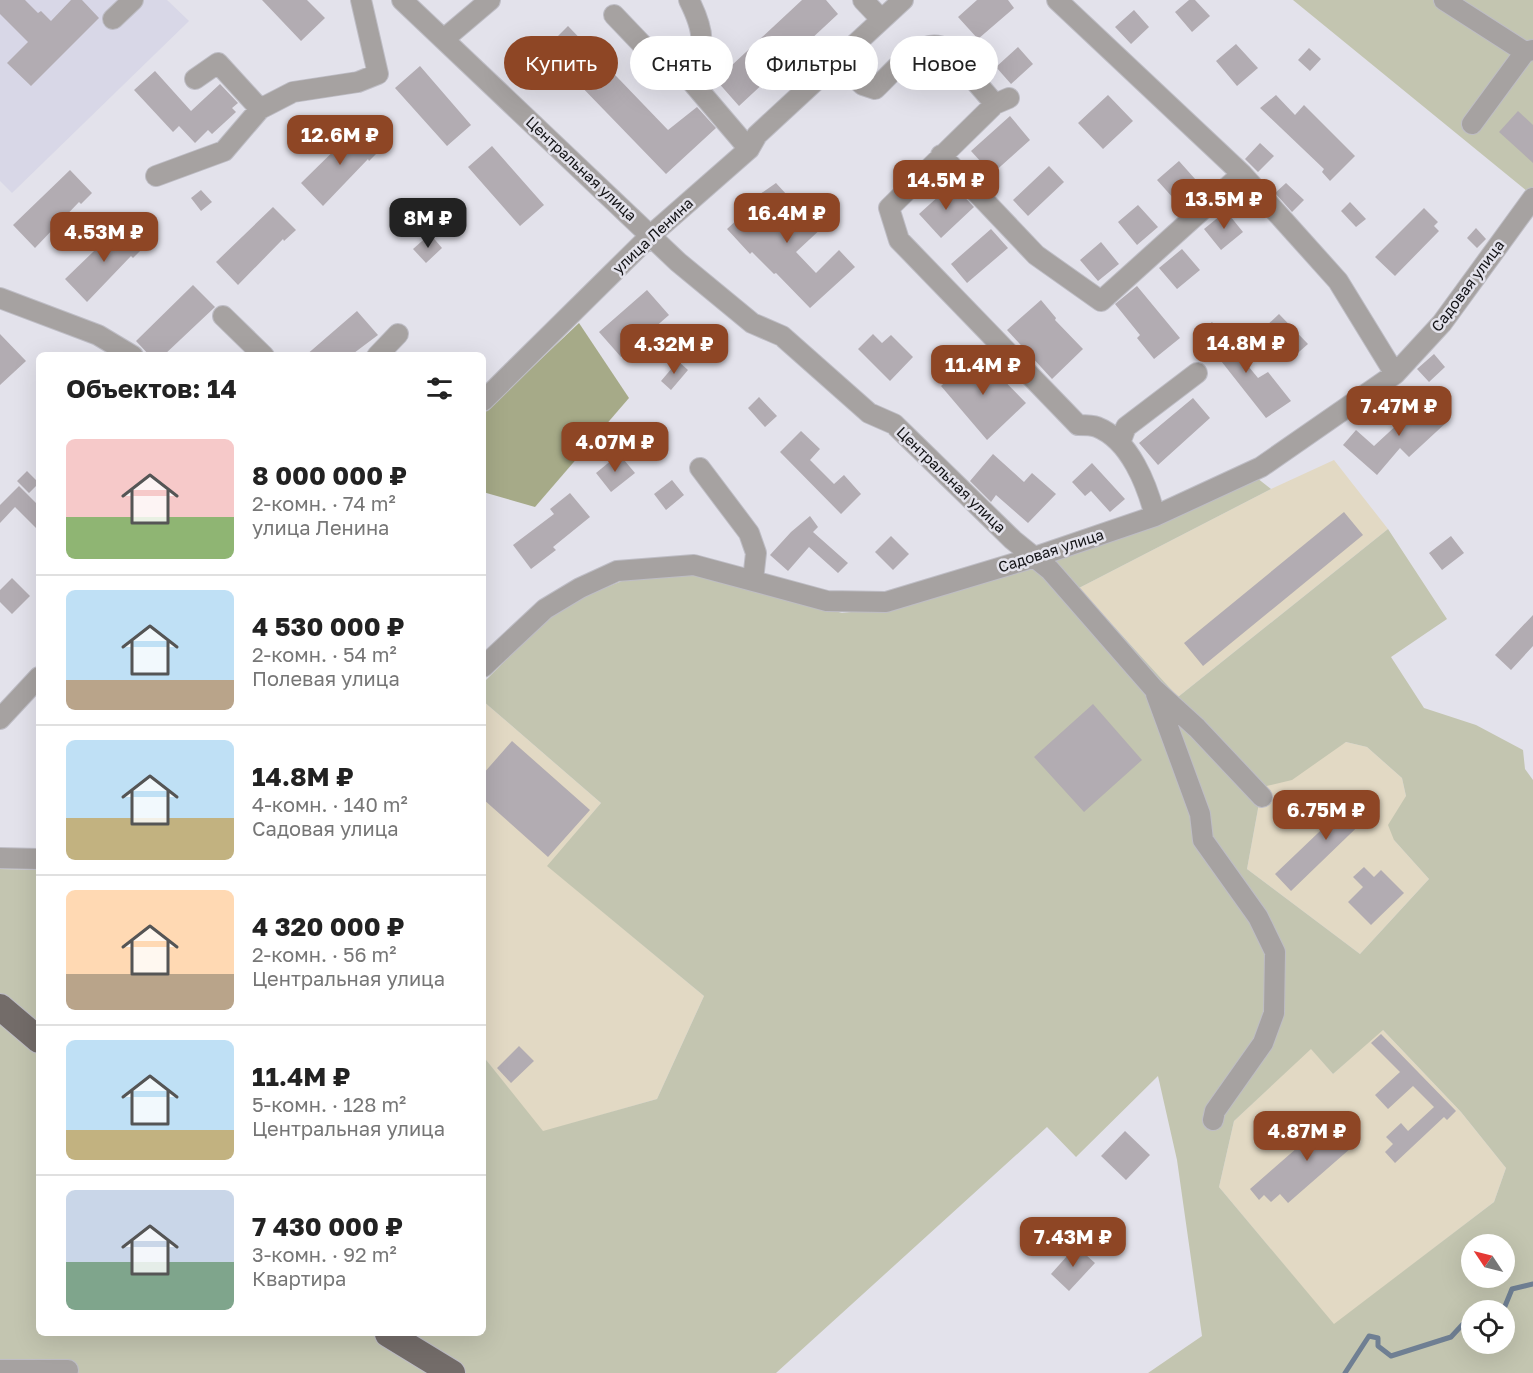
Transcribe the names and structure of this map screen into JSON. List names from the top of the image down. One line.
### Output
{"streets":{"street":["Центральная улица","улица Ленина","Садовая улица"]},"crossings":[["Центральная улица","улица Ленина"],["Центральная улица","Садовая улица"]],"north":"top left","page":{"chip":["Купить","Снять","Фильтры","Новое"],"price":["12.6M ₽","14.5M ₽","13.5M ₽","16.4M ₽","8M ₽","4.53M ₽","14.8M ₽","4.32M ₽","11.4M ₽","7.47M ₽","4.07M ₽","6.75M ₽","4.87M ₽","7.43M ₽"],"heading":"Объектов: 14","list":[{"name":"8 000 000 ₽","note":"2-комн. · 74 m² · улица Ленина"},{"name":"4 530 000 ₽","note":"2-комн. · 54 m² · Полевая улица"},{"name":"14.8M ₽","note":"4-комн. · 140 m² · Садовая улица"},{"name":"4 320 000 ₽","note":"2-комн. · 56 m² · Центральная улица"},{"name":"11.4M ₽","note":"5-комн. · 128 m² · Центральная улица"},{"name":"7 430 000 ₽","note":"3-комн. · 92 m² · Квартира"}]}}
